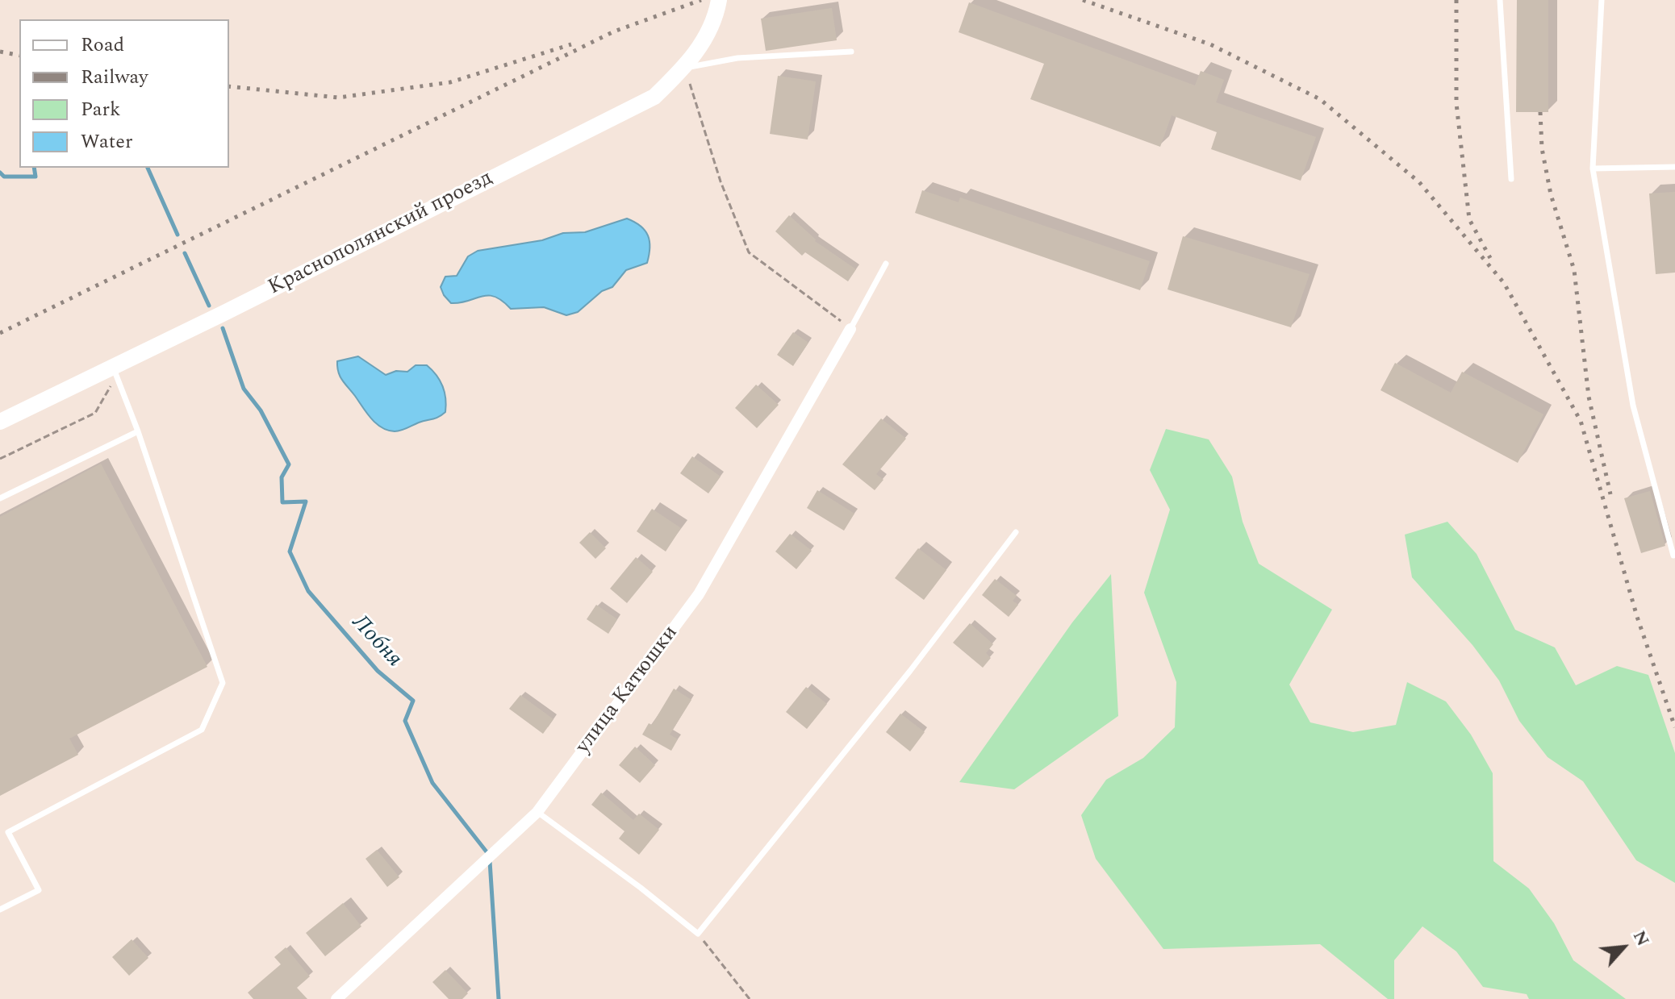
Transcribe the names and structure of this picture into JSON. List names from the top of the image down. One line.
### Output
{"streets":{"main road":["Краснополянский проезд"],"street":["улица Катюшки"]},"water":["Лобня"],"legend":["Road","Railway","Park","Water"],"north":"top right"}
